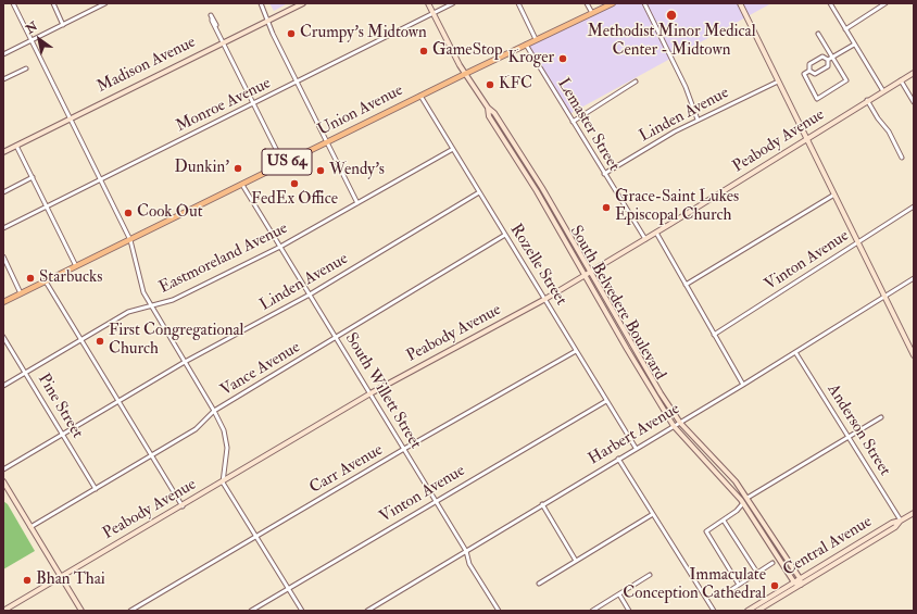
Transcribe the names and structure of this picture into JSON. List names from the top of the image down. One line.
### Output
{"streets":{"main road":["Madison Avenue","Union Avenue","Peabody Avenue","US 64","South Belvedere Boulevard","Central Avenue"],"street":["Monroe Avenue","Linden Avenue","Lemaster Street","Eastmoreland Avenue","Vinton Avenue","Rozelle Street","Vance Avenue","South Willett Street","Pine Street","Anderson Street","Harbert Avenue","Carr Avenue"]},"crossings":[["Monroe Avenue","South Belvedere Boulevard"],["Union Avenue","Lemaster Street"],["Union Avenue","Rozelle Street"],["Union Avenue","South Belvedere Boulevard"],["Union Avenue","South Willett Street"],["Linden Avenue","Lemaster Street"],["Linden Avenue","Rozelle Street"],["Linden Avenue","South Willett Street"],["Linden Avenue","Pine Street"],["Lemaster Street","Peabody Avenue"],["Peabody Avenue","Rozelle Street"],["Peabody Avenue","South Belvedere Boulevard"],["Peabody Avenue","South Willett Street"],["Eastmoreland Avenue","Rozelle Street"],["Eastmoreland Avenue","South Willett Street"],["Eastmoreland Avenue","Pine Street"],["Vinton Avenue","Rozelle Street"],["Vinton Avenue","South Willett Street"],["Rozelle Street","Vance Avenue"],["Rozelle Street","Harbert Avenue"],["Rozelle Street","Carr Avenue"],["South Belvedere Boulevard","Harbert Avenue"],["South Belvedere Boulevard","Central Avenue"],["Vance Avenue","South Willett Street"],["Vance Avenue","Pine Street"],["South Willett Street","Harbert Avenue"],["South Willett Street","Carr Avenue"],["Anderson Street","Harbert Avenue"],["Anderson Street","Central Avenue"]],"places":["Methodist Minor Medical Center - Midtown","Crumpy's Midtown","GameStop","Kroger","KFC","Dunkin'","Wendy's","FedEx Office","Grace-Saint Lukes Episcopal Church","Cook Out","Starbucks","First Congregational Church","Bhan Thai","Immaculate Conception Cathedral"],"north":"top left"}
